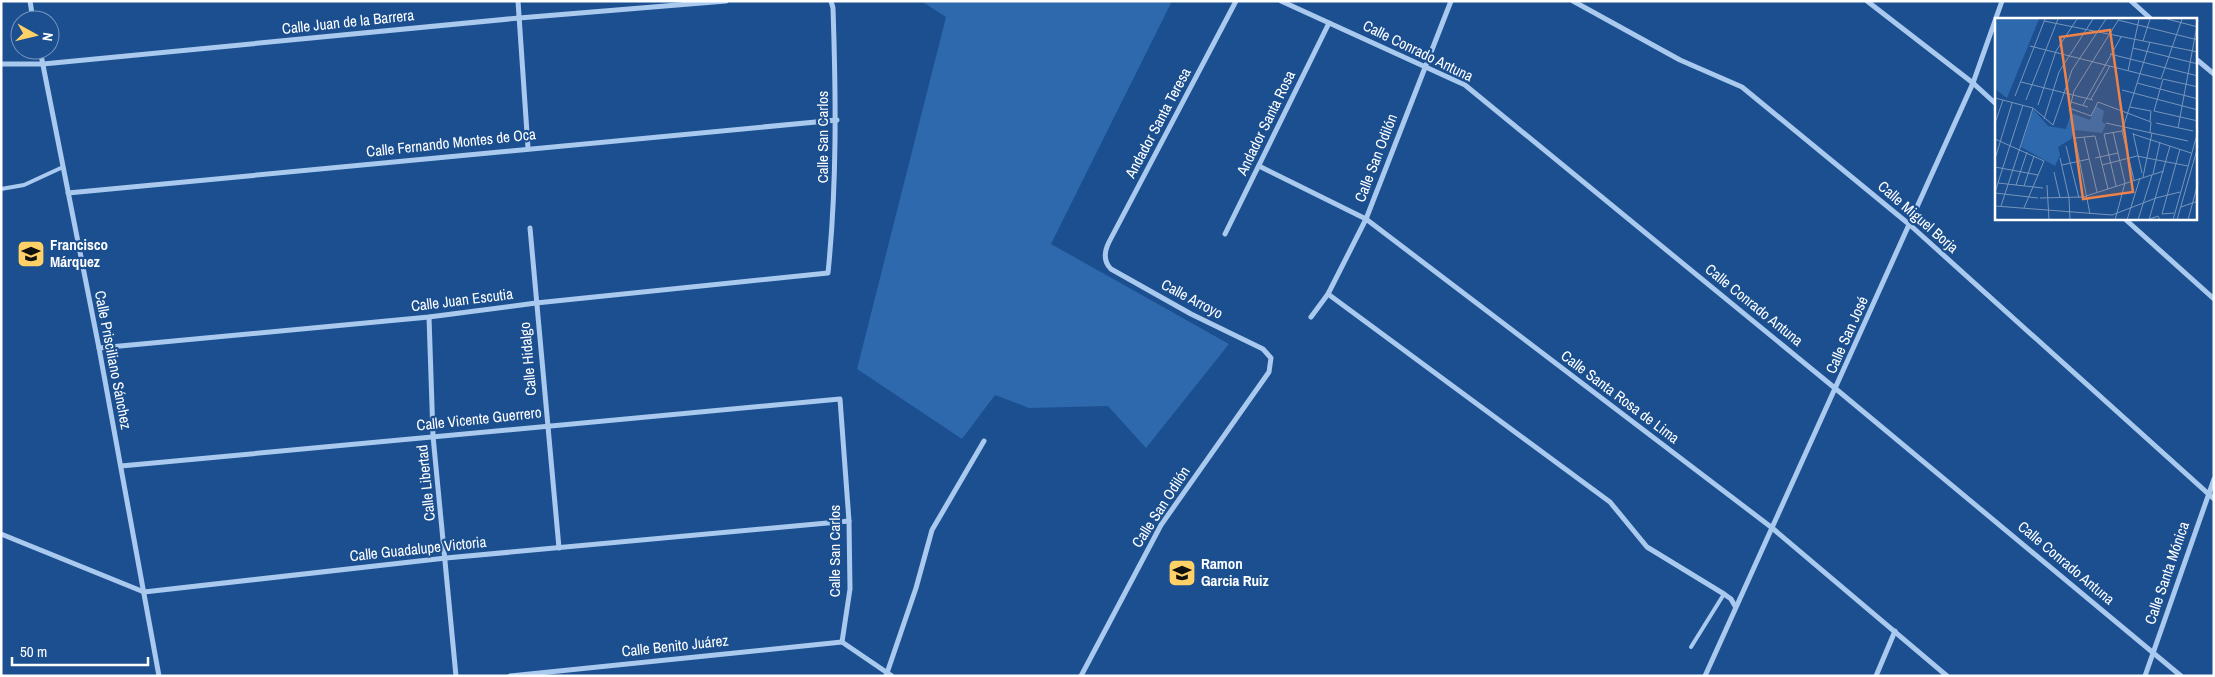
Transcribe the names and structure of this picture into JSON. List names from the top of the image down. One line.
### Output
{"streets":{"street":["Calle Juan de la Barrera","Calle Conrado Antuna","Andador Santa Teresa","Andador Santa Rosa","Calle San Carlos","Calle Fernando Montes de Oca","Calle San Odilón","Calle Miguel Borja","Calle Arroyo","Calle Juan Escutia","Calle San José","Calle Hidalgo","Calle Prisciliano Sánchez","Calle Santa Rosa de Lima","Calle Vicente Guerrero","Calle Libertad","Calle Guadalupe Victoria","Calle Santa Mónica","Calle Benito Juárez"]},"crossings":[["Calle Juan de la Barrera","Calle Prisciliano Sánchez"],["Calle Conrado Antuna","Andador Santa Rosa"],["Calle Conrado Antuna","Calle San Odilón"],["Calle Conrado Antuna","Calle San José"],["Calle Conrado Antuna","Calle Santa Mónica"],["Andador Santa Teresa","Calle Arroyo"],["Andador Santa Rosa","Calle Santa Rosa de Lima"],["Calle San Carlos","Calle Fernando Montes de Oca"],["Calle San Carlos","Calle Juan Escutia"],["Calle San Carlos","Calle Vicente Guerrero"],["Calle San Carlos","Calle Guadalupe Victoria"],["Calle San Carlos","Calle Benito Juárez"],["Calle Fernando Montes de Oca","Calle Prisciliano Sánchez"],["Calle San Odilón","Calle Arroyo"],["Calle San Odilón","Calle Santa Rosa de Lima"],["Calle Miguel Borja","Calle San José"],["Calle Miguel Borja","Calle Santa Mónica"],["Calle Juan Escutia","Calle Hidalgo"],["Calle Juan Escutia","Calle Prisciliano Sánchez"],["Calle Juan Escutia","Calle Libertad"],["Calle San José","Calle Santa Rosa de Lima"],["Calle Hidalgo","Calle Vicente Guerrero"],["Calle Hidalgo","Calle Guadalupe Victoria"],["Calle Prisciliano Sánchez","Calle Vicente Guerrero"],["Calle Prisciliano Sánchez","Calle Guadalupe Victoria"],["Calle Vicente Guerrero","Calle Libertad"],["Calle Libertad","Calle Guadalupe Victoria"]],"places":{"school or university":["Francisco Márquez","Ramon Garcia Ruiz"]},"scale_bar":"50 m","north":"right"}
